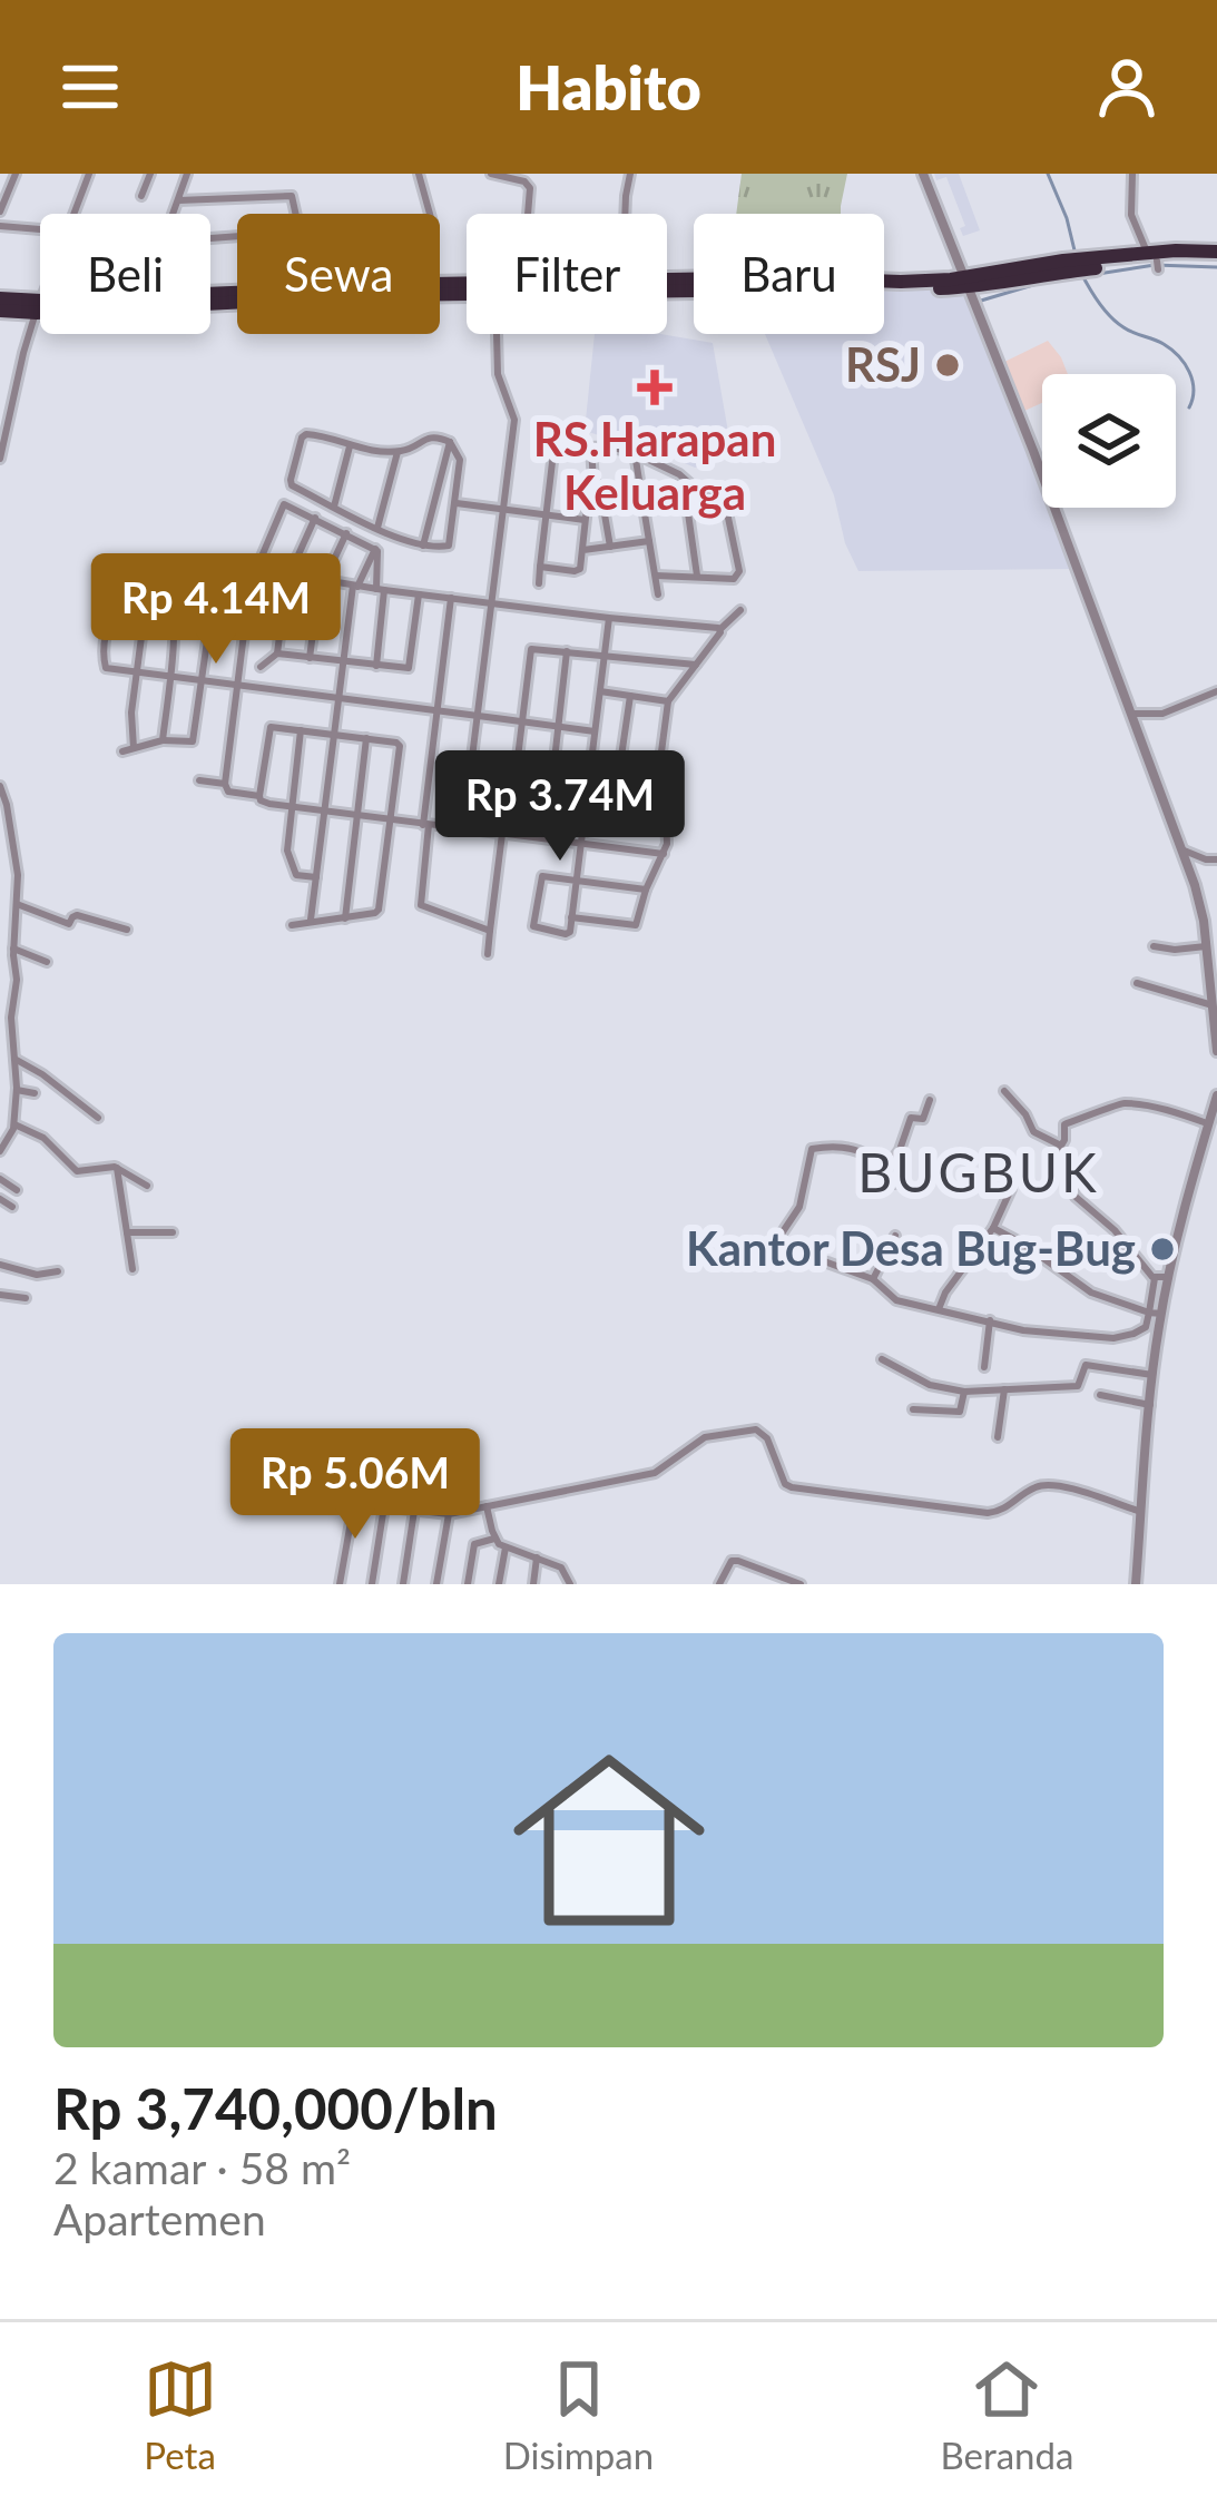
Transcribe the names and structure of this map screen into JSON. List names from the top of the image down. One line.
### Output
{"districts":["BUGBUK"],"places":{"other":["RSJ","Kantor Desa Bug-Bug"],"health":["RS.Harapan Keluarga"]},"page":{"header":"Habito","chip":["Beli","Sewa","Filter","Baru"],"price":["Rp 4.14M","Rp 3.74M","Rp 5.06M"],"list":[{"name":"Rp 3,740,000/bln","note":"2 kamar · 58 m² · Apartemen"}],"tabs":["Peta","Disimpan","Beranda"]}}
